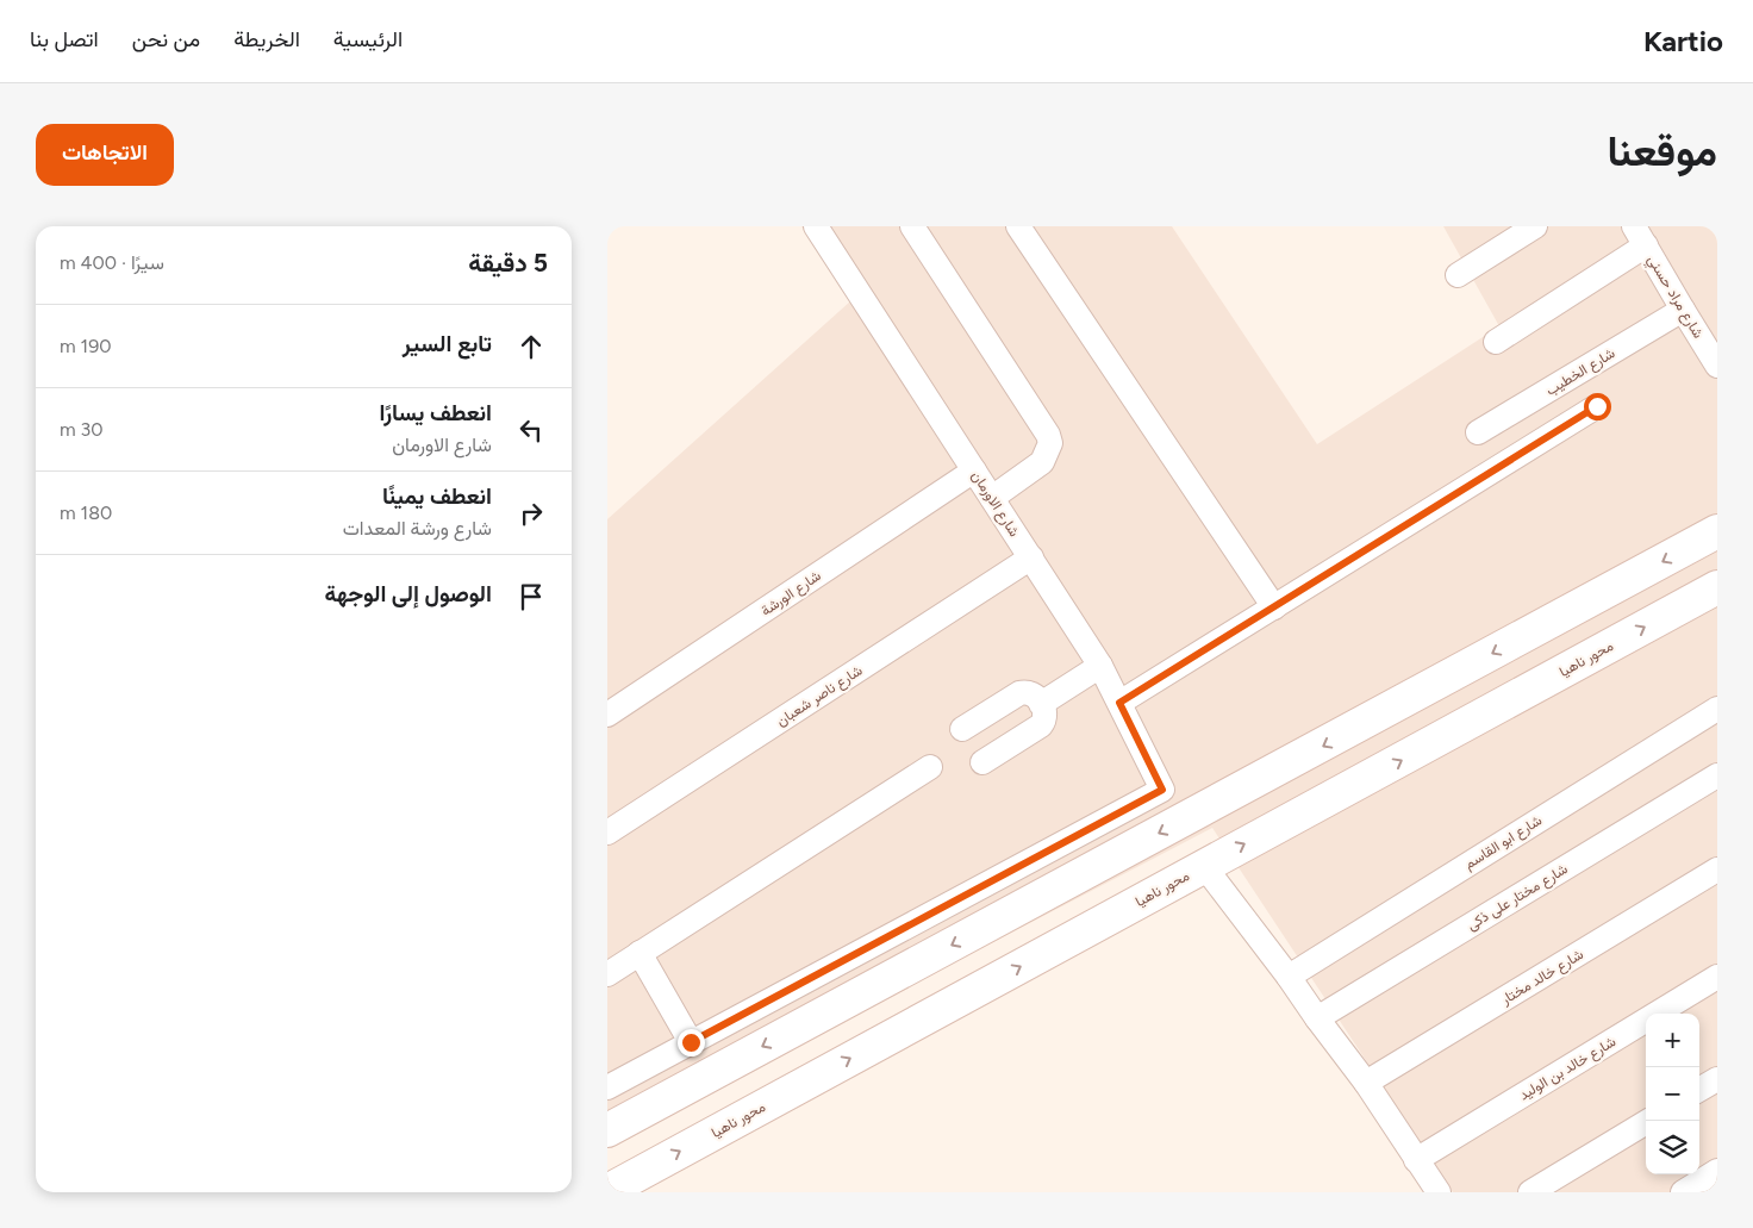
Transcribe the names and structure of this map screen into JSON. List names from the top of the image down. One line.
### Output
{"streets":{"main road":["محور ناهيا"],"street":["شارع مراد حسني","شارع الخطيب","شارع الاورمان","شارع الورشة","شارع ناصر شعبان","شارع ابو القاسم","شارع مختار على ذكى","شارع خالد مختار","شارع خالد بن الوليد"]},"crossings":[["شارع مراد حسني","شارع الخطيب"],["شارع الاورمان","شارع الورشة"],["شارع الاورمان","شارع ناصر شعبان"]],"page":{"header":"Kartio","nav":["الرئيسية","الخريطة","من نحن","اتصل بنا"],"title":"موقعنا","buttons":"الاتجاهات","heading":["5 دقيقة","سيرًا · 400 m"],"list":[["تابع السير","190 m"],["انعطف يسارًا","شارع الاورمان","30 m"],["انعطف يمينًا","شارع ورشة المعدات","180 m"],"الوصول إلى الوجهة"],"map_buttons":["+","−"]}}
